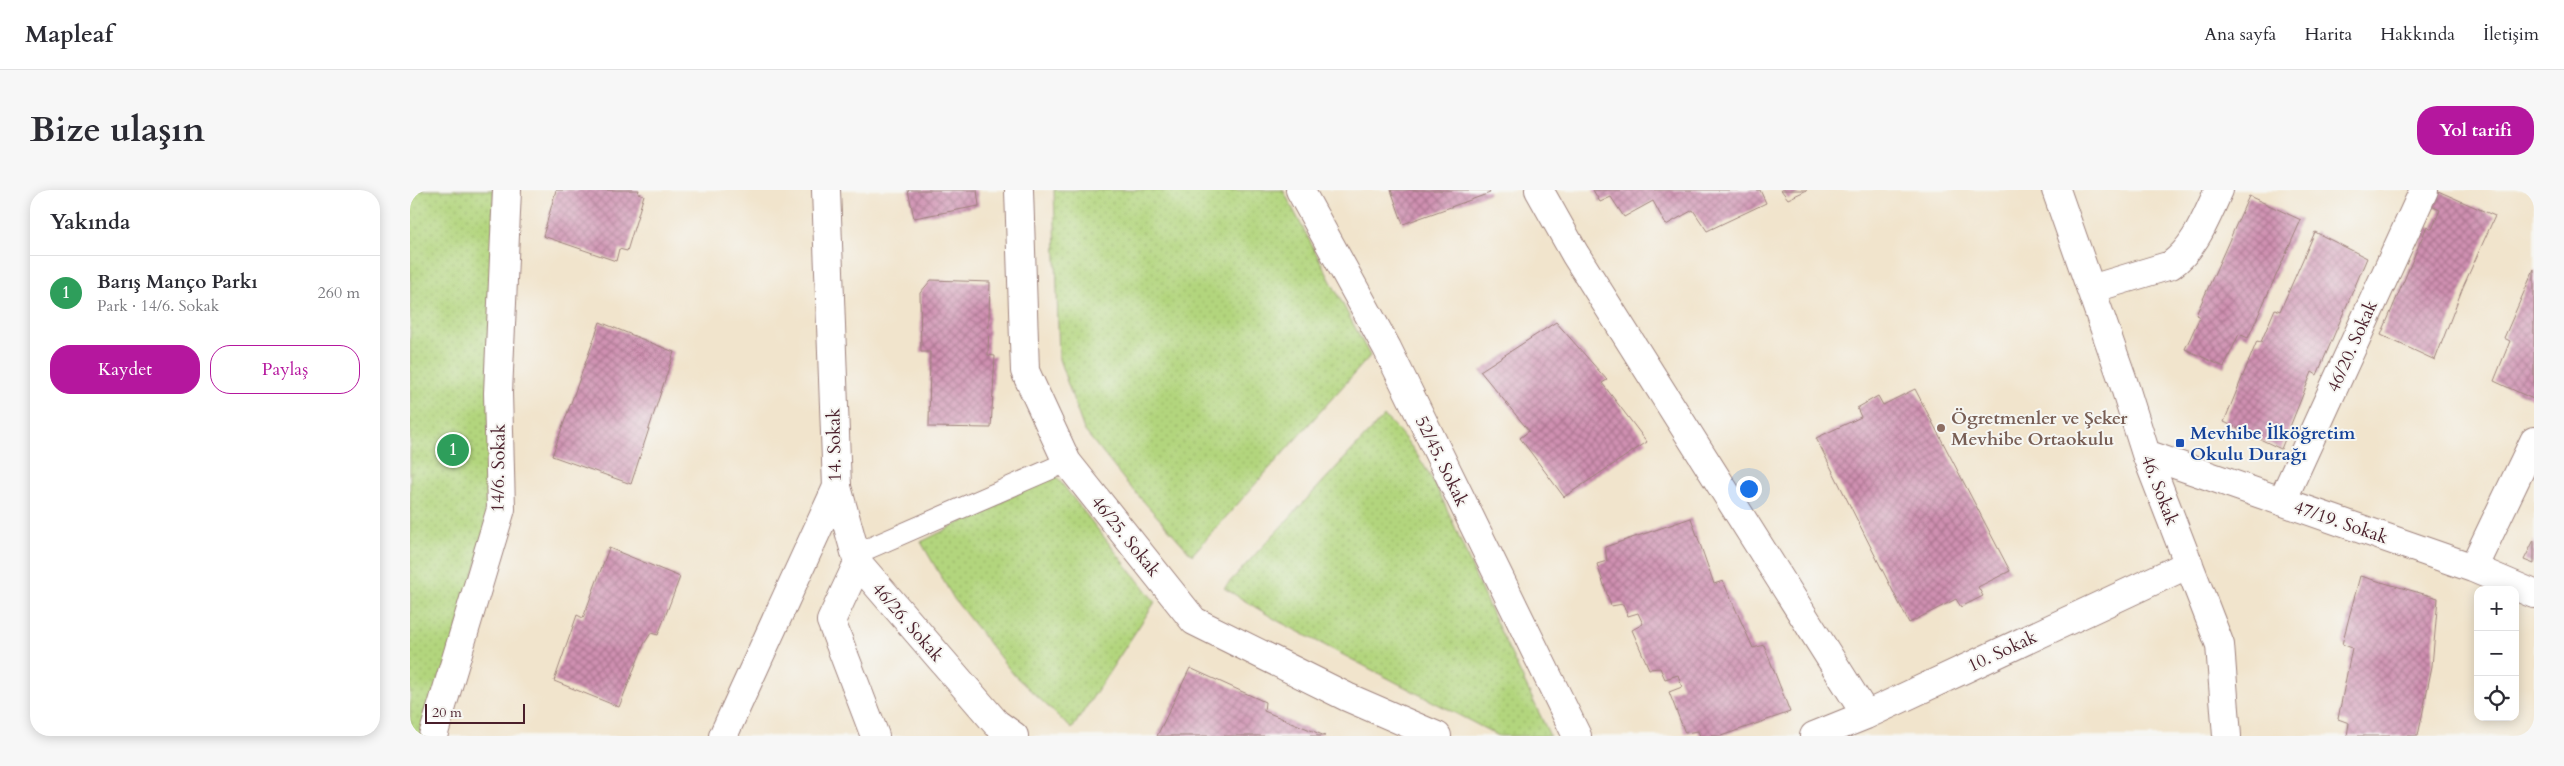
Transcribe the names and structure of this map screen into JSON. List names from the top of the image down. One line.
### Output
{"streets":{"street":["46/20. Sokak","14. Sokak","52/45. Sokak","14/6. Sokak","46. Sokak","47/19. Sokak","46/25. Sokak","46/26. Sokak","10. Sokak"]},"crossings":[["46/20. Sokak","47/19. Sokak"],["14. Sokak","46/26. Sokak"],["46. Sokak","47/19. Sokak"],["46. Sokak","10. Sokak"]],"places":{"other":["Ögretmenler ve Şeker Mevhibe Ortaokulu"],"transit":["Mevhibe İlköğretim Okulu Durağı"]},"scale_bar":"20 m","page":{"header":"Mapleaf","nav":["Ana sayfa","Harita","Hakkında","İletişim"],"title":"Bize ulaşın","buttons":["Yol tarifi",["Kaydet","Paylaş"]],"heading":"Yakında","list":[{"mark":"1","name":"Barış Manço Parkı","note":"Park · 14/6. Sokak","value":"260 m"}],"pins":"1","map_buttons":["+","−"],"scale":"20 m"}}
